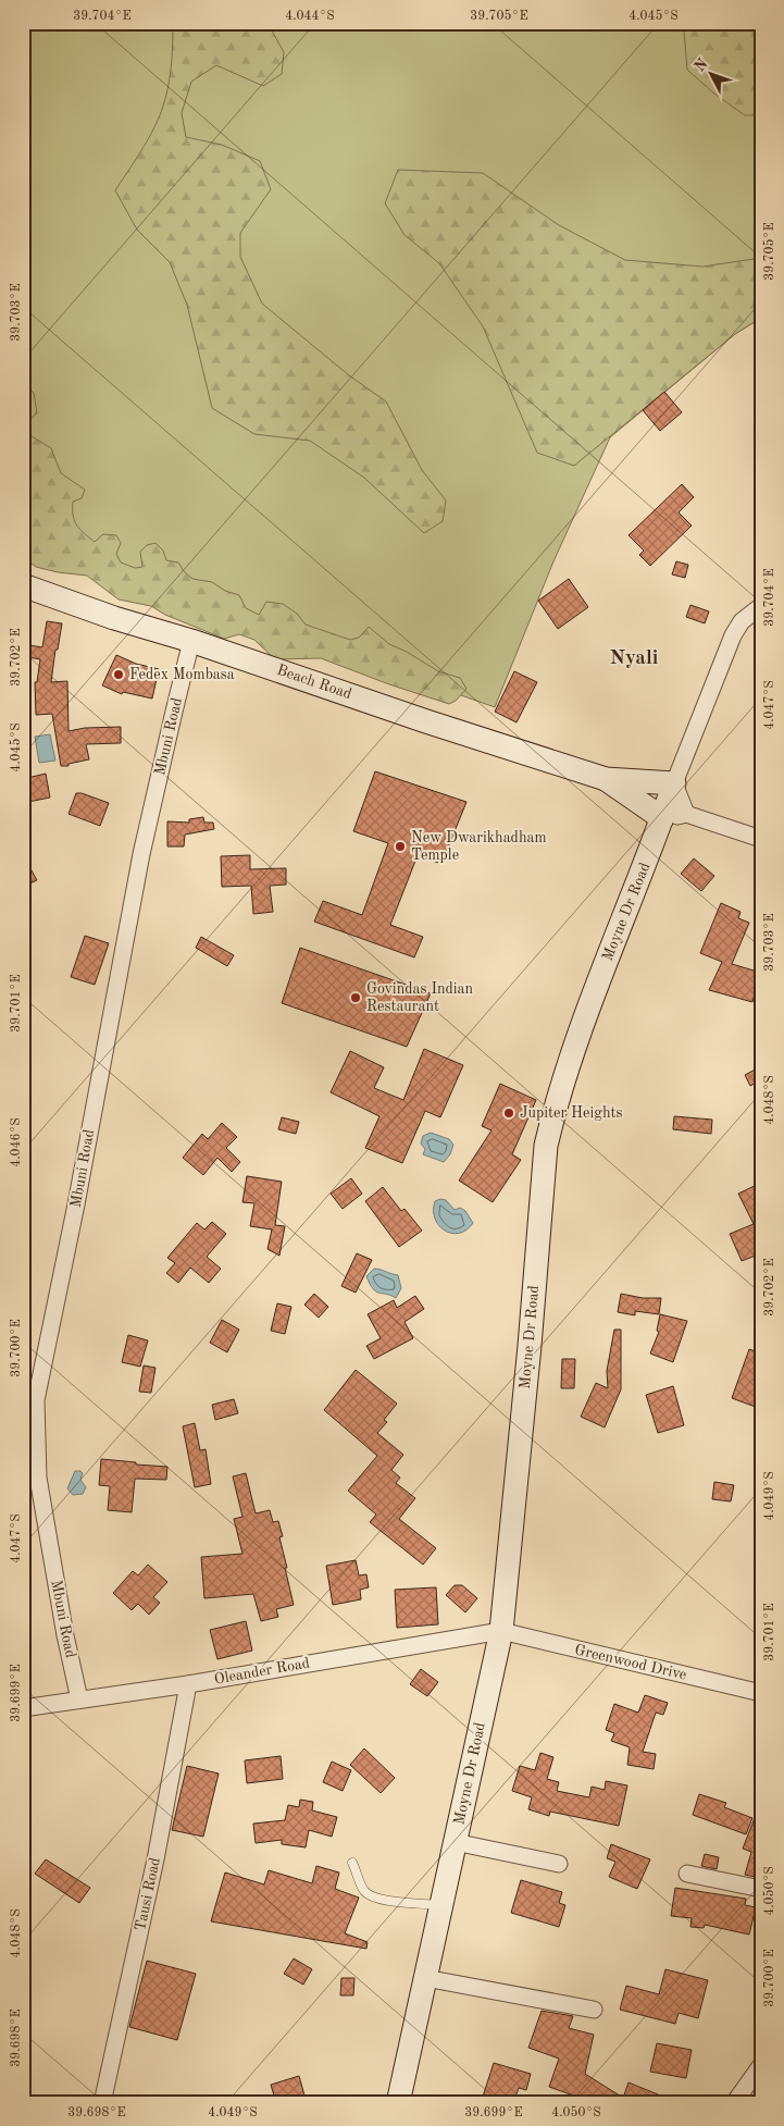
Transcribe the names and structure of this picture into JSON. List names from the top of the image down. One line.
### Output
{"streets":{"main road":["Beach Road","Moyne Dr Road"],"street":["Mbuni Road","Greenwood Drive","Oleander Road","Tausi Road"]},"crossings":[["Beach Road","Mbuni Road"],["Beach Road","Moyne Dr Road"],["Mbuni Road","Oleander Road"],["Moyne Dr Road","Greenwood Drive"],["Moyne Dr Road","Oleander Road"],["Greenwood Drive","Oleander Road"],["Oleander Road","Tausi Road"]],"districts":["Nyali"],"places":["Fedex Mombasa","New Dwarikhadham Temple","Govindas Indian Restaurant","Jupiter Heights"],"north":"top left","coordinates":["39.704°E","4.044°S","39.705°E","4.045°S","39.703°E","39.702°E","4.047°S","39.701°E","4.048°S","4.046°S","39.700°E","4.049°S","39.699°E","4.050°S","39.698°E"]}
